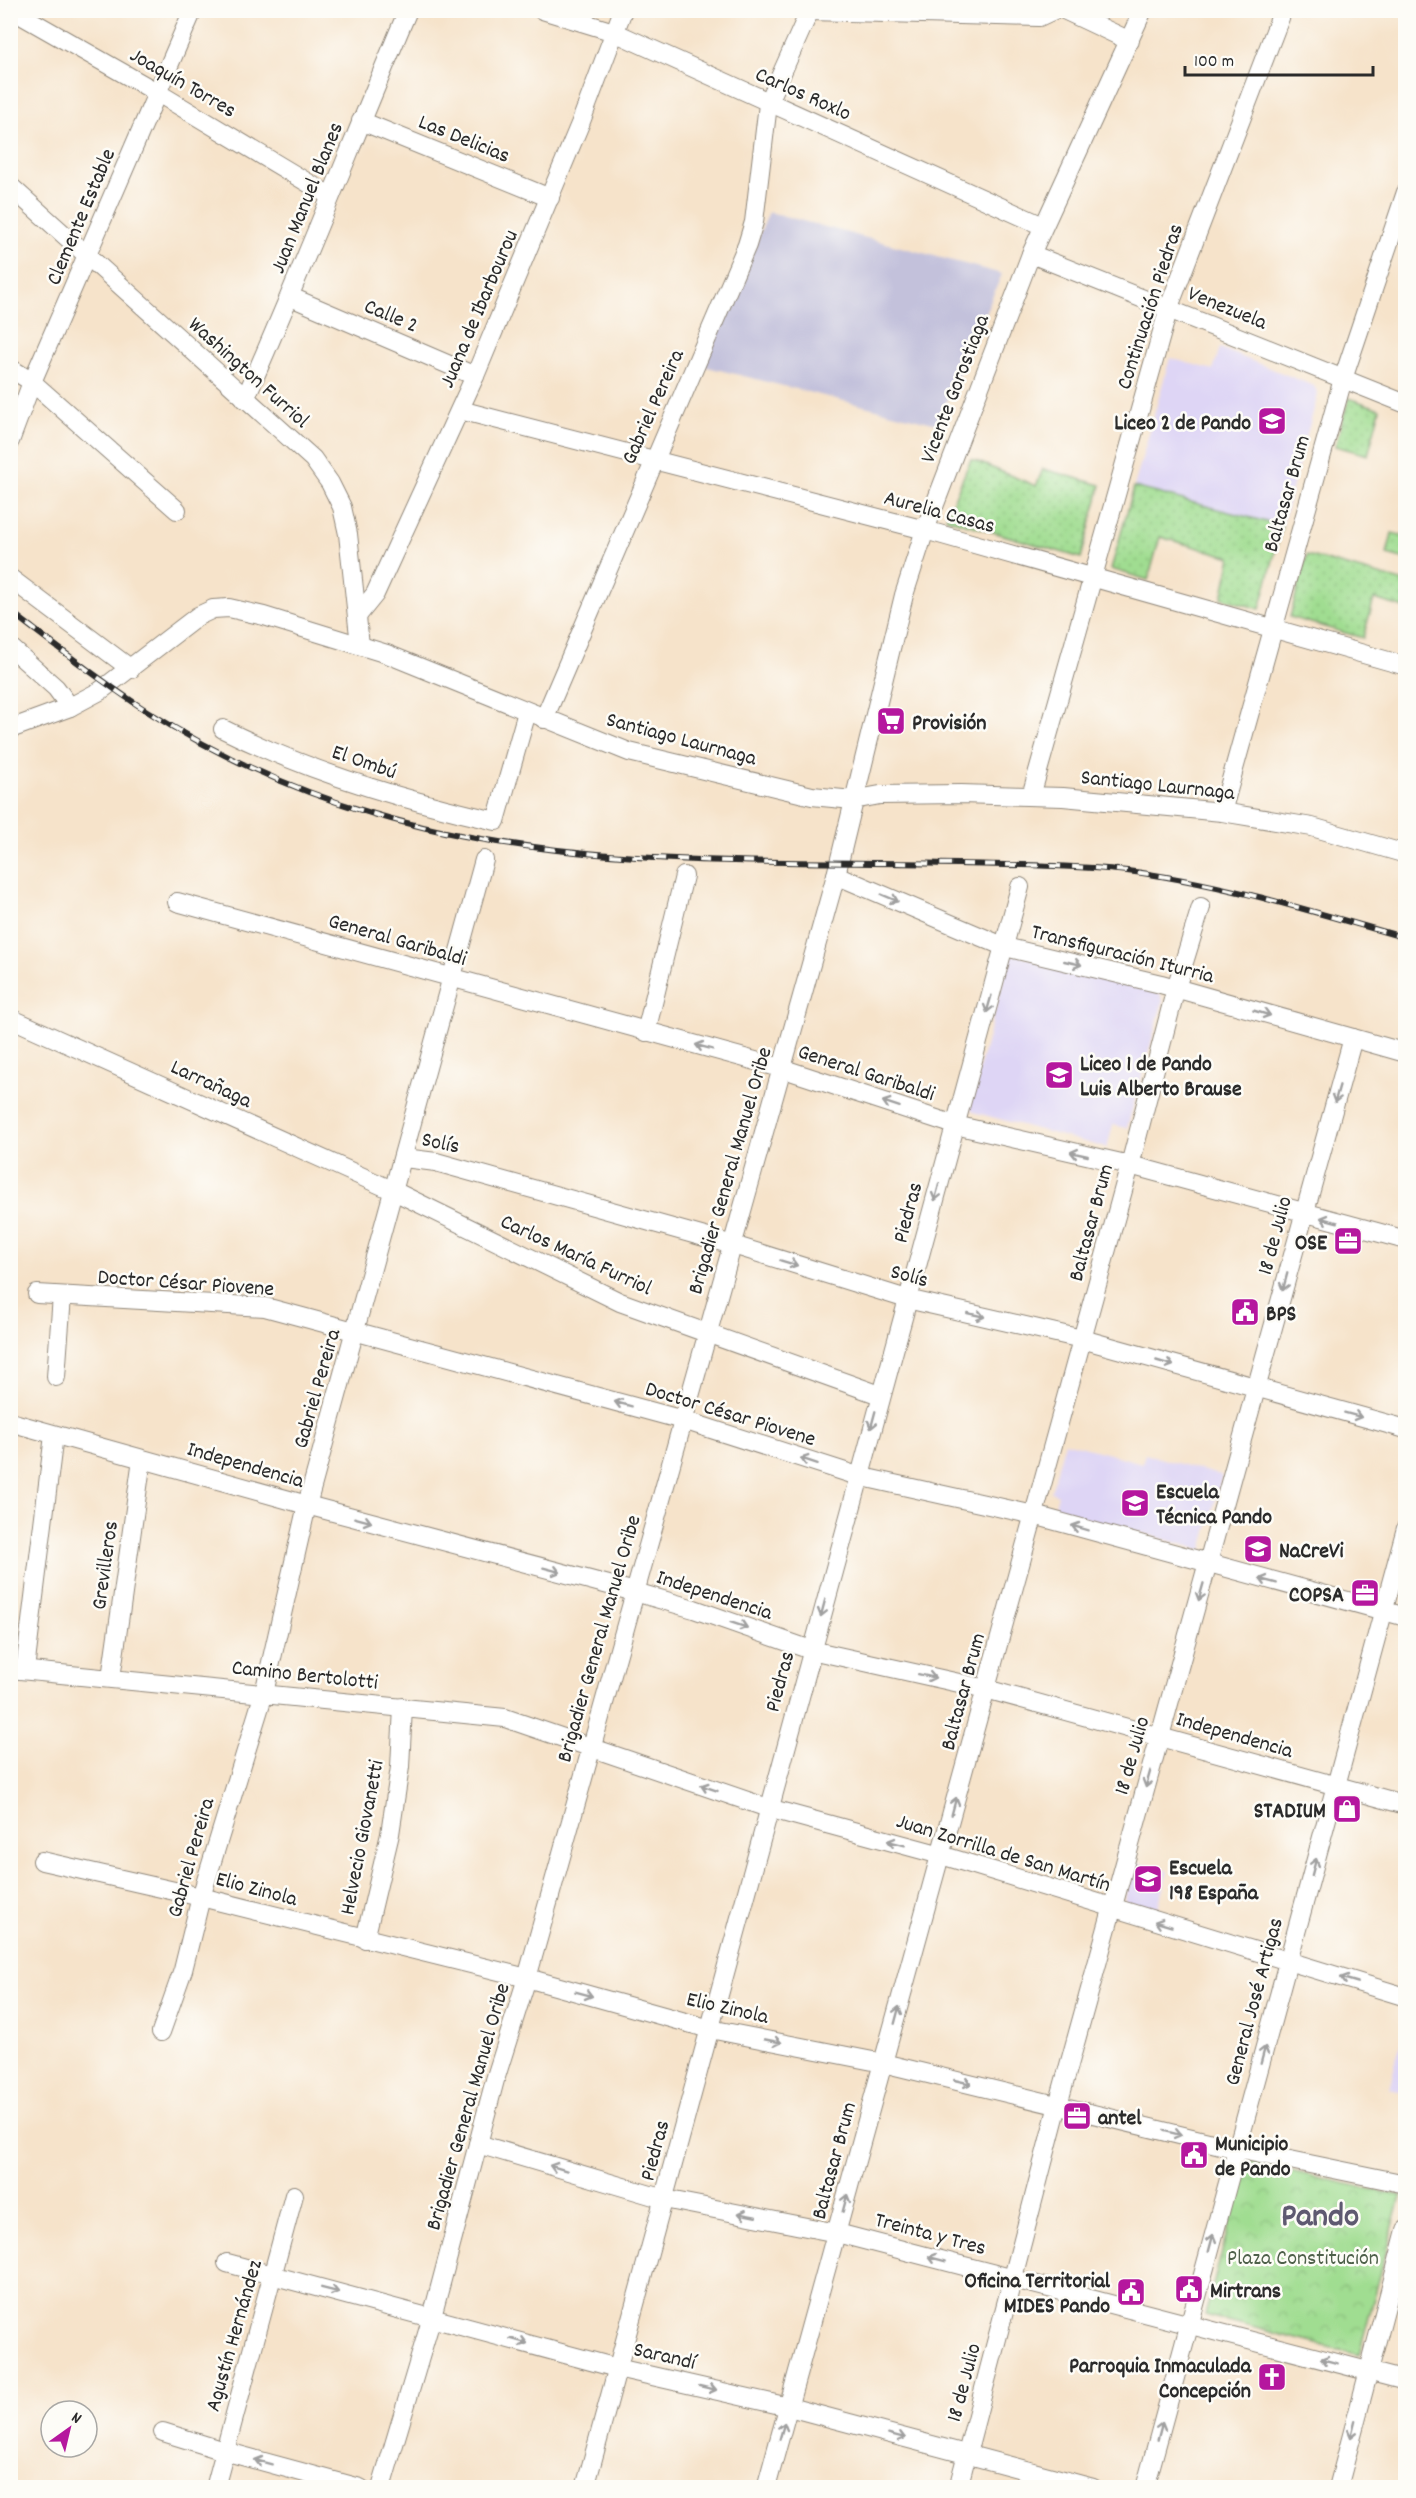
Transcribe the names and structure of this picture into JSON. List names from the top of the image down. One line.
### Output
{"streets":{"street":["Joaquín Torres","Carlos Roxlo","Las Delicias","Juan Manuel Blanes","Clemente Estable","Continuación Piedras","Venezuela","Juana de Ibarbourou","Calle 2","Washington Furriol","Vicente Gorostiaga","Gabriel Pereira","Baltasar Brum","Aurelia Casas","Santiago Laurnaga","El Ombú","General Garibaldi","Transfiguración Iturria","Larrañaga","Solís","Brigadier General Manuel Oribe","Piedras","18 de Julio","Carlos María Furriol","Doctor César Piovene","Independencia","Grevilleros","Camino Bertolotti","Helvecio Giovanetti","Juan Zorrilla de San Martín","Elio Zinola","General José Artigas","Treinta y Tres","Agustín Hernández","Sarandí"]},"crossings":[["Joaquín Torres","Juan Manuel Blanes"],["Joaquín Torres","Clemente Estable"],["Carlos Roxlo","Juana de Ibarbourou"],["Carlos Roxlo","Vicente Gorostiaga"],["Carlos Roxlo","Gabriel Pereira"],["Las Delicias","Juan Manuel Blanes"],["Las Delicias","Juana de Ibarbourou"],["Juan Manuel Blanes","Calle 2"],["Juan Manuel Blanes","Washington Furriol"],["Clemente Estable","Washington Furriol"],["Continuación Piedras","Venezuela"],["Continuación Piedras","Aurelia Casas"],["Continuación Piedras","Santiago Laurnaga"],["Venezuela","Vicente Gorostiaga"],["Venezuela","Baltasar Brum"],["Juana de Ibarbourou","Calle 2"],["Juana de Ibarbourou","Washington Furriol"],["Juana de Ibarbourou","Aurelia Casas"],["Washington Furriol","Santiago Laurnaga"],["Vicente Gorostiaga","Aurelia Casas"],["Vicente Gorostiaga","Santiago Laurnaga"],["Vicente Gorostiaga","Brigadier General Manuel Oribe"],["Gabriel Pereira","Aurelia Casas"],["Gabriel Pereira","Santiago Laurnaga"],["Gabriel Pereira","El Ombú"],["Gabriel Pereira","General Garibaldi"],["Gabriel Pereira","Larrañaga"],["Gabriel Pereira","Solís"],["Gabriel Pereira","Carlos María Furriol"],["Gabriel Pereira","Doctor César Piovene"],["Gabriel Pereira","Independencia"],["Gabriel Pereira","Camino Bertolotti"],["Gabriel Pereira","Elio Zinola"],["Baltasar Brum","Aurelia Casas"],["Baltasar Brum","Santiago Laurnaga"],["Baltasar Brum","General Garibaldi"],["Baltasar Brum","Transfiguración Iturria"],["Baltasar Brum","Solís"],["Baltasar Brum","Doctor César Piovene"],["Baltasar Brum","Independencia"],["Baltasar Brum","Juan Zorrilla de San Martín"],["Baltasar Brum","Elio Zinola"],["Baltasar Brum","Treinta y Tres"],["Baltasar Brum","Sarandí"],["Santiago Laurnaga","Brigadier General Manuel Oribe"],["General Garibaldi","Brigadier General Manuel Oribe"],["General Garibaldi","Piedras"],["General Garibaldi","18 de Julio"],["Transfiguración Iturria","Brigadier General Manuel Oribe"],["Transfiguración Iturria","Piedras"],["Transfiguración Iturria","18 de Julio"],["Larrañaga","Carlos María Furriol"],["Solís","Brigadier General Manuel Oribe"],["Solís","Piedras"],["Solís","18 de Julio"],["Brigadier General Manuel Oribe","Carlos María Furriol"],["Brigadier General Manuel Oribe","Doctor César Piovene"],["Brigadier General Manuel Oribe","Independencia"],["Brigadier General Manuel Oribe","Camino Bertolotti"],["Brigadier General Manuel Oribe","Juan Zorrilla de San Martín"],["Brigadier General Manuel Oribe","Elio Zinola"],["Brigadier General Manuel Oribe","Treinta y Tres"],["Brigadier General Manuel Oribe","Sarandí"],["Piedras","Carlos María Furriol"],["Piedras","Doctor César Piovene"],["Piedras","Independencia"],["Piedras","Juan Zorrilla de San Martín"],["Piedras","Elio Zinola"],["Piedras","Treinta y Tres"],["Piedras","Sarandí"],["18 de Julio","Doctor César Piovene"],["18 de Julio","Independencia"],["18 de Julio","Juan Zorrilla de San Martín"],["18 de Julio","Elio Zinola"],["18 de Julio","Treinta y Tres"],["18 de Julio","Sarandí"],["Doctor César Piovene","General José Artigas"],["Independencia","Grevilleros"],["Independencia","General José Artigas"],["Grevilleros","Camino Bertolotti"],["Camino Bertolotti","Helvecio Giovanetti"],["Camino Bertolotti","Juan Zorrilla de San Martín"],["Helvecio Giovanetti","Elio Zinola"],["Juan Zorrilla de San Martín","General José Artigas"],["Elio Zinola","General José Artigas"],["General José Artigas","Treinta y Tres"],["Agustín Hernández","Sarandí"]],"one_way":["General Garibaldi","Transfiguración Iturria","Solís","Piedras","18 de Julio","Doctor César Piovene","Independencia","Juan Zorrilla de San Martín","Elio Zinola","General José Artigas","Treinta y Tres","Sarandí"],"districts":["Pando"],"parks":["Plaza Constitución"],"places":{"school or university":["Liceo 2 de Pando","Liceo 1 de Pando Luis Alberto Brause","Escuela Técnica Pando","NaCreVi","Escuela 198 España"],"supermarket":["Provisión"],"office":["OSE","COPSA","antel"],"public building":["BPS","Municipio de Pando","Mirtrans","Oficina Territorial MIDES Pando"],"shop":["STADIUM"],"church":["Parroquia Inmaculada Concepción"]},"scale_bar":"100 m","north":"top right"}
